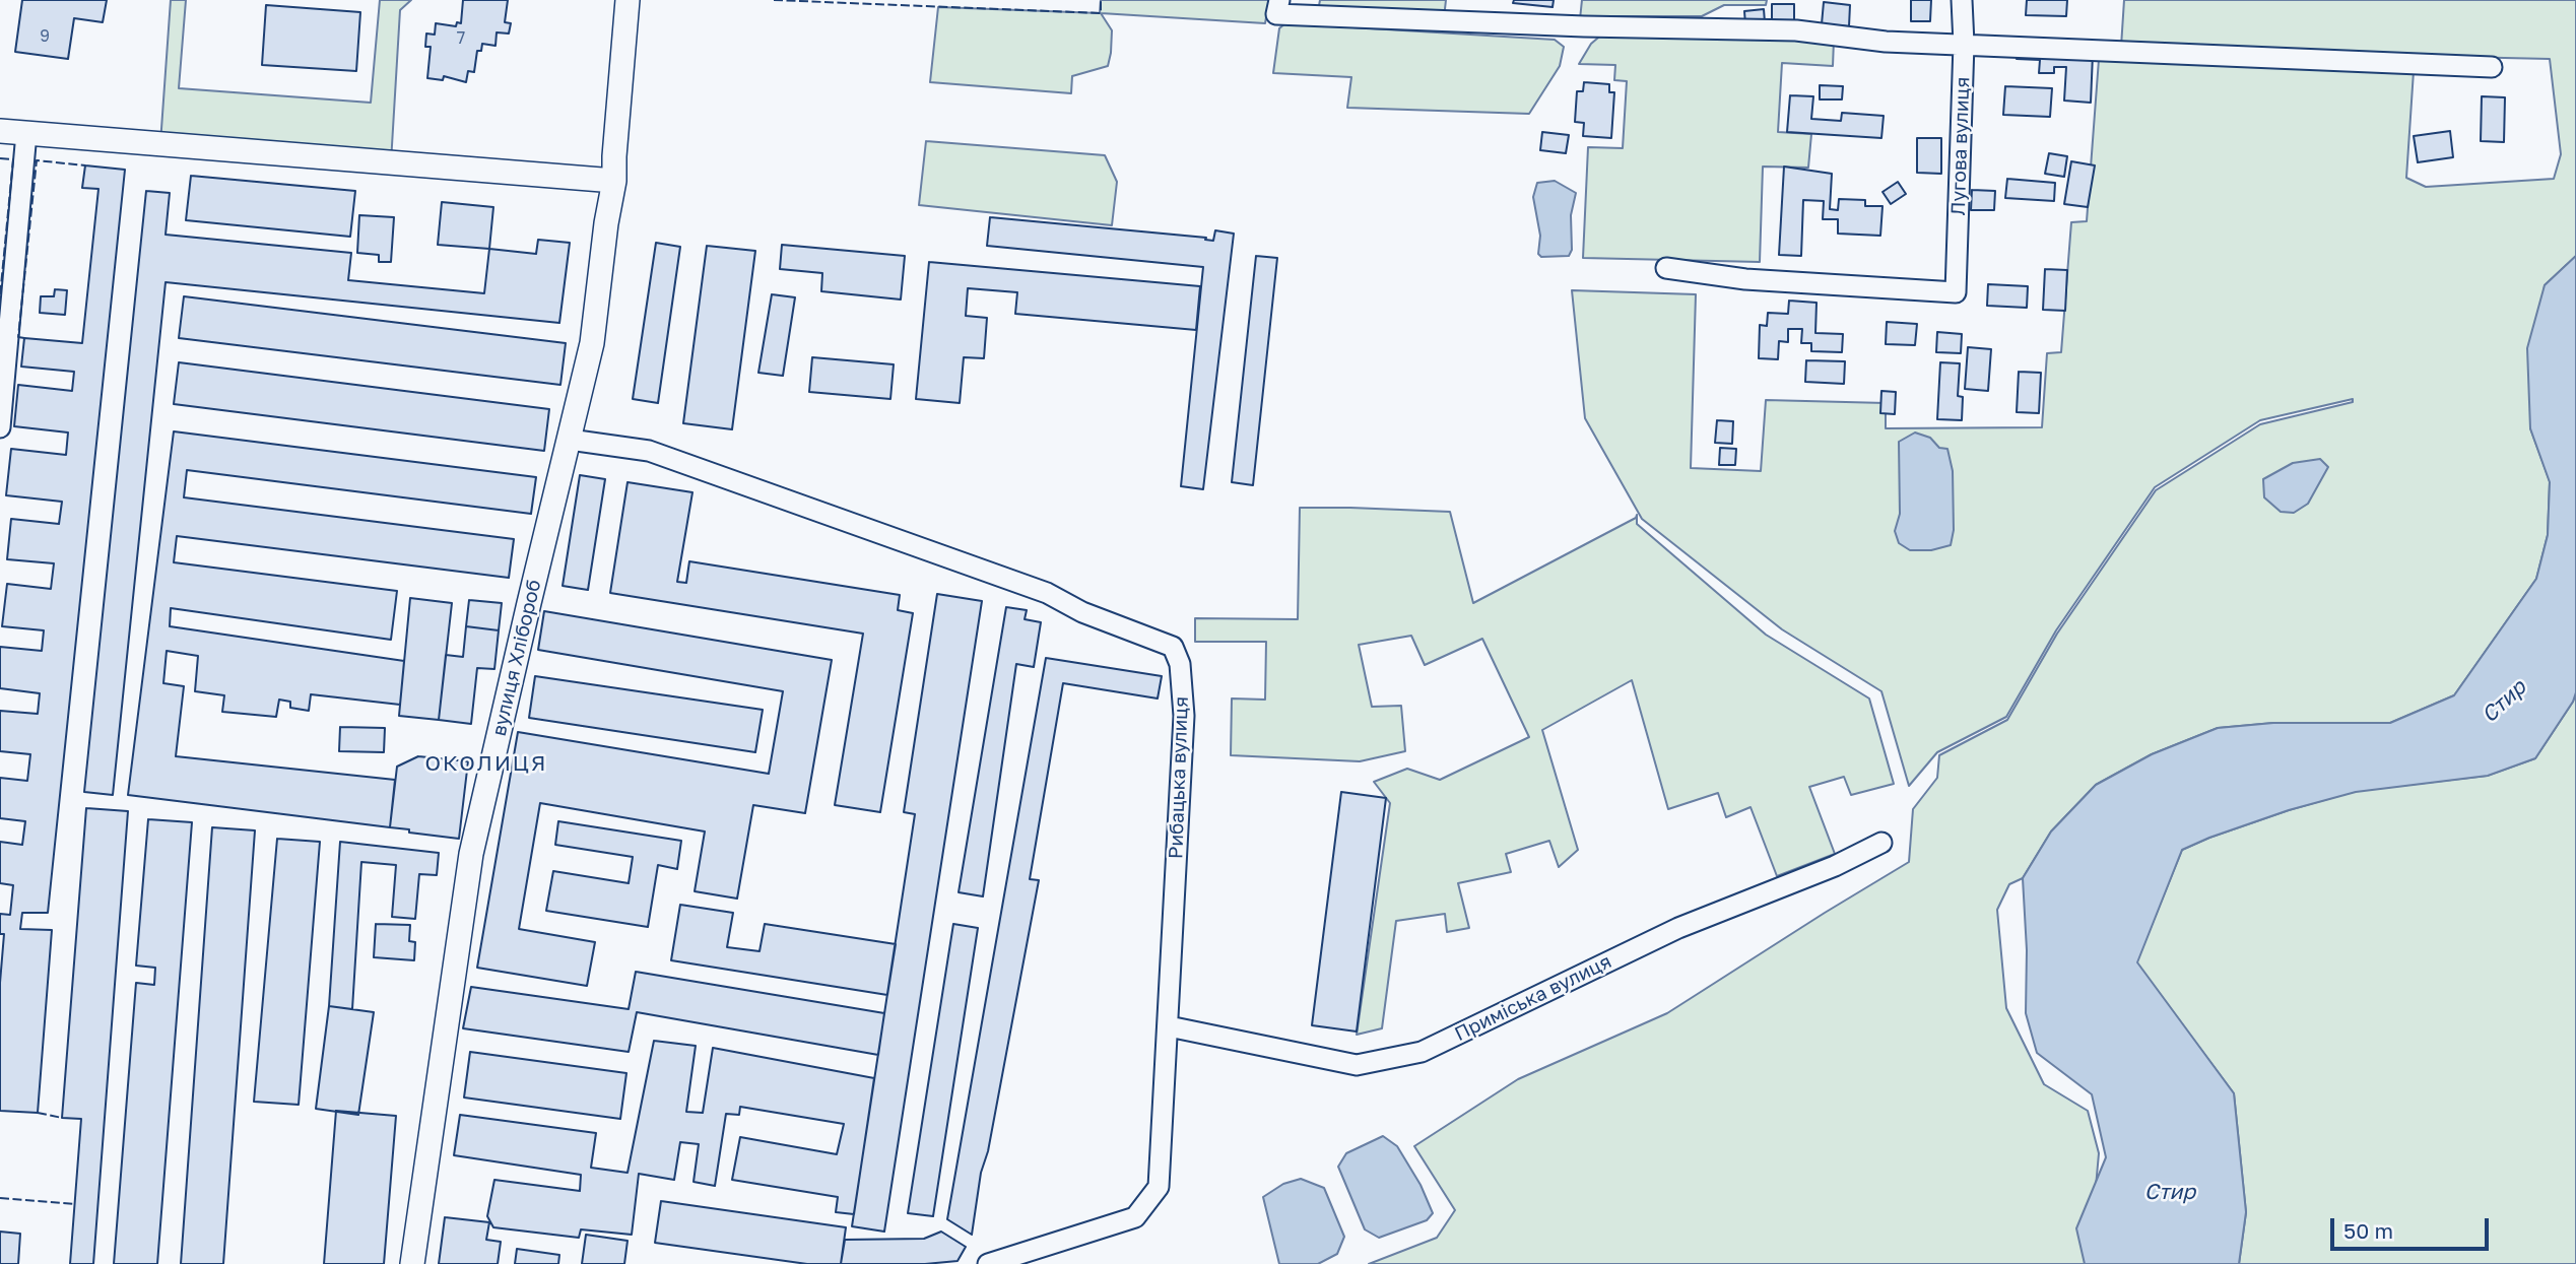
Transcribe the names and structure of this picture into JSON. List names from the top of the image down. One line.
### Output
{"streets":{"street":["Лугова вулиця","вулиця Хлібороб","Рибацька вулиця","Приміська вулиця"]},"crossings":[["вулиця Хлібороб","Рибацька вулиця"],["Рибацька вулиця","Приміська вулиця"]],"districts":["ОКОЛИЦЯ"],"water":["Стир"],"house_numbers":["9","7"],"scale_bar":"50 m"}
